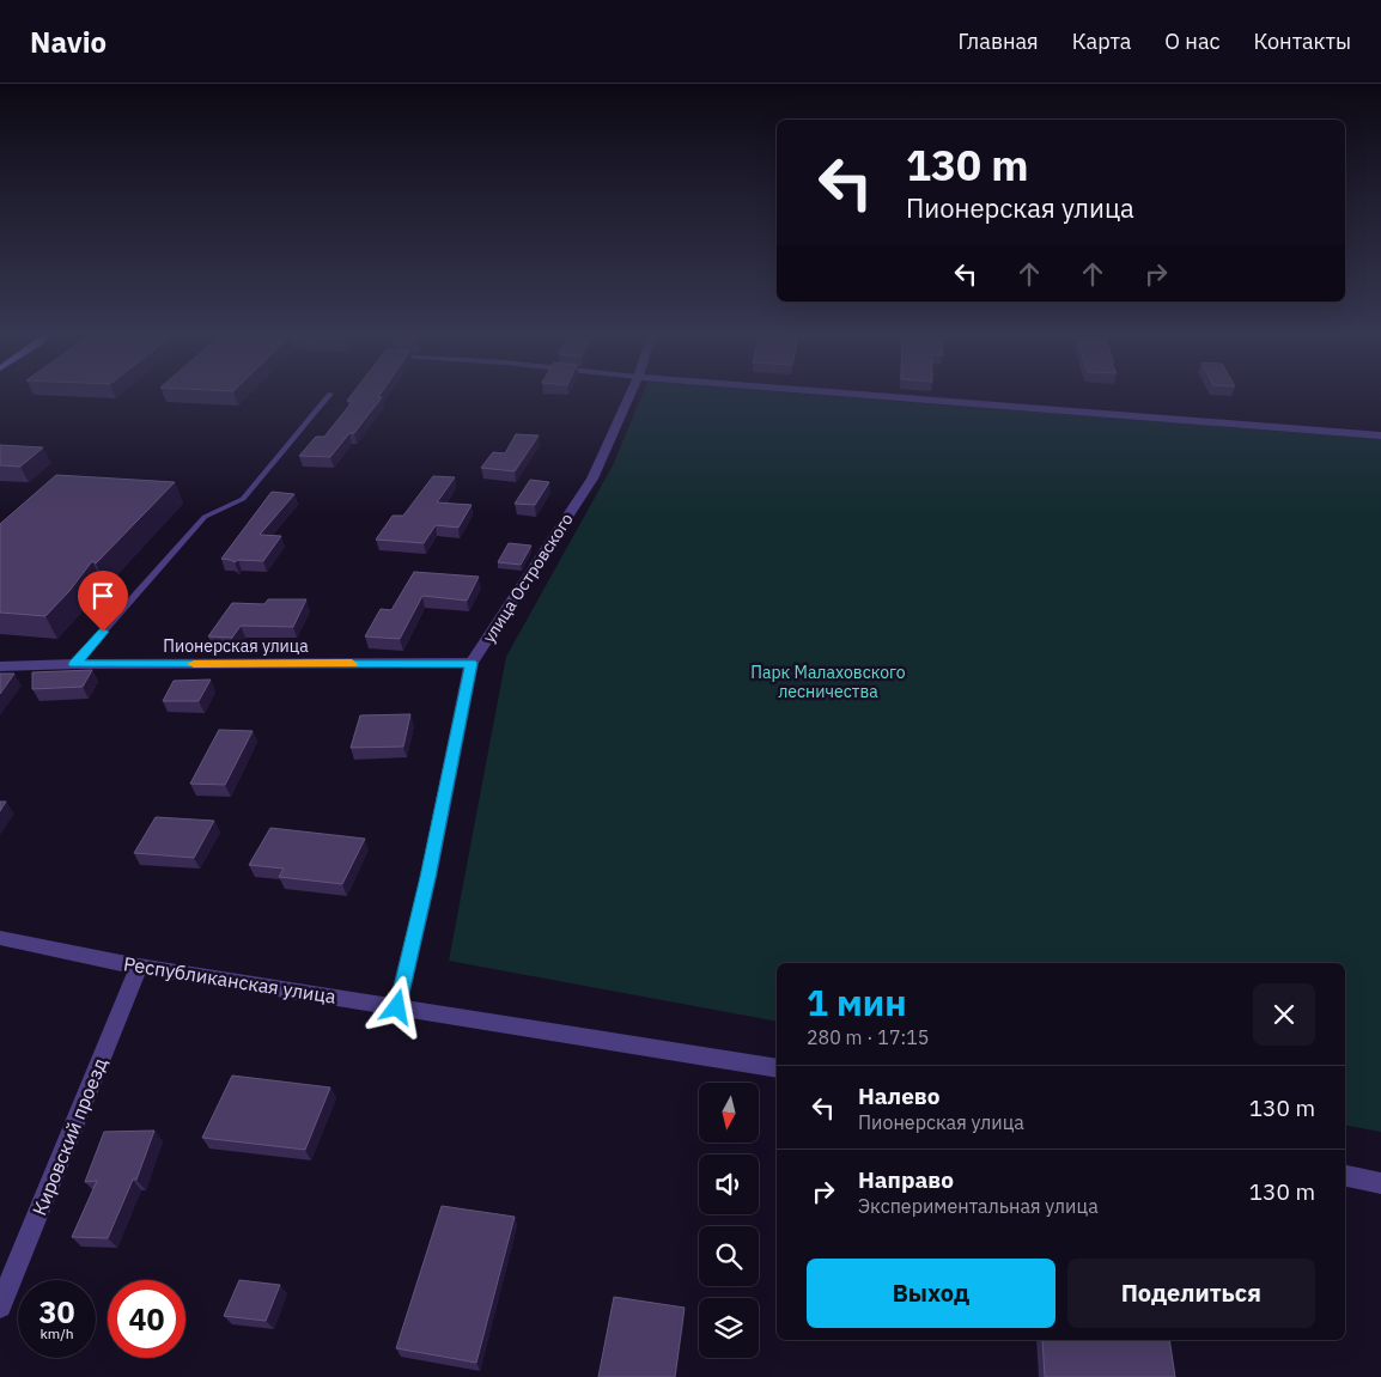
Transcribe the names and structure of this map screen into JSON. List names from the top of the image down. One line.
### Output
{"streets":{"street":["улица Островского","Пионерская улица","Республиканская улица","Кировский проезд"]},"crossings":[["улица Островского","Пионерская улица"],["улица Островского","Республиканская улица"],["Республиканская улица","Кировский проезд"]],"parks":["Парк Малаховского лесничества"],"north":"bottom","page":{"header":"Navio","nav":["Главная","Карта","О нас","Контакты"],"turn":["130 m","Пионерская улица"],"heading":["1 мин","280 m · 17:15"],"list":[{"name":"Налево","note":"Пионерская улица","value":"130 m"},{"name":"Направо","note":"Экспериментальная улица","value":"130 m"}],"buttons":["Выход","Поделиться"],"speed":"30 km/h","limit":"40"}}
